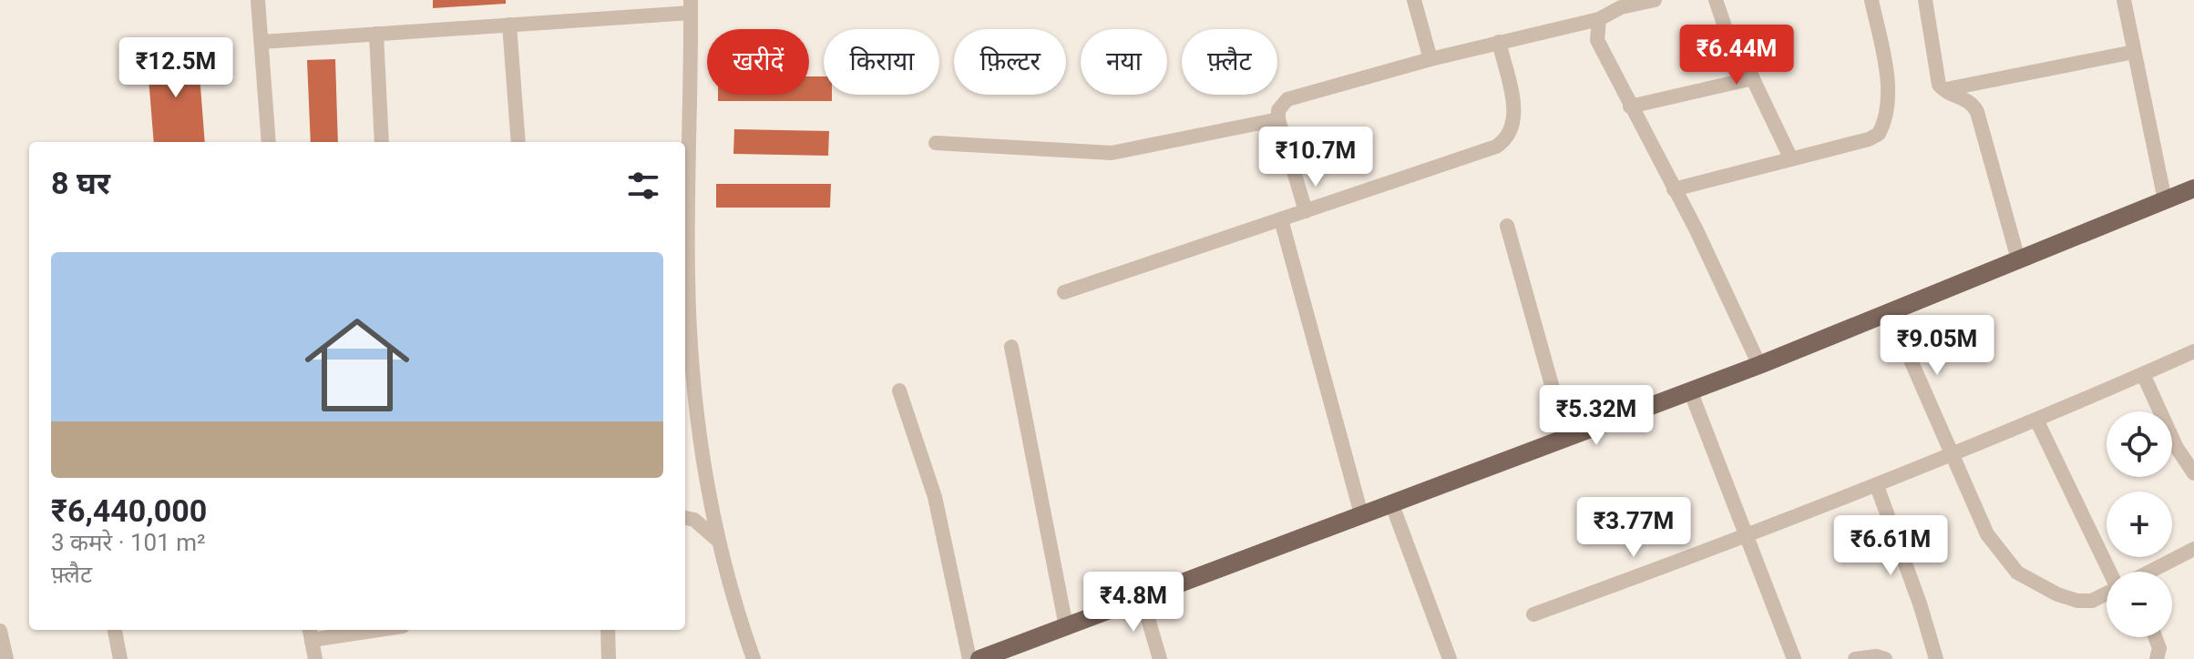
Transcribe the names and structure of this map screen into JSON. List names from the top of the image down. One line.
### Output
{"page":{"price":["₹6.44M","₹12.5M","₹10.7M","₹9.05M","₹5.32M","₹3.77M","₹6.61M","₹4.8M"],"chip":["खरीदें","किराया","फ़िल्टर","नया","फ़्लैट"],"heading":"8 घर","list":[{"name":"₹6,440,000","note":"3 कमरे · 101 m² · फ़्लैट"}],"map_buttons":["+","−"]}}
